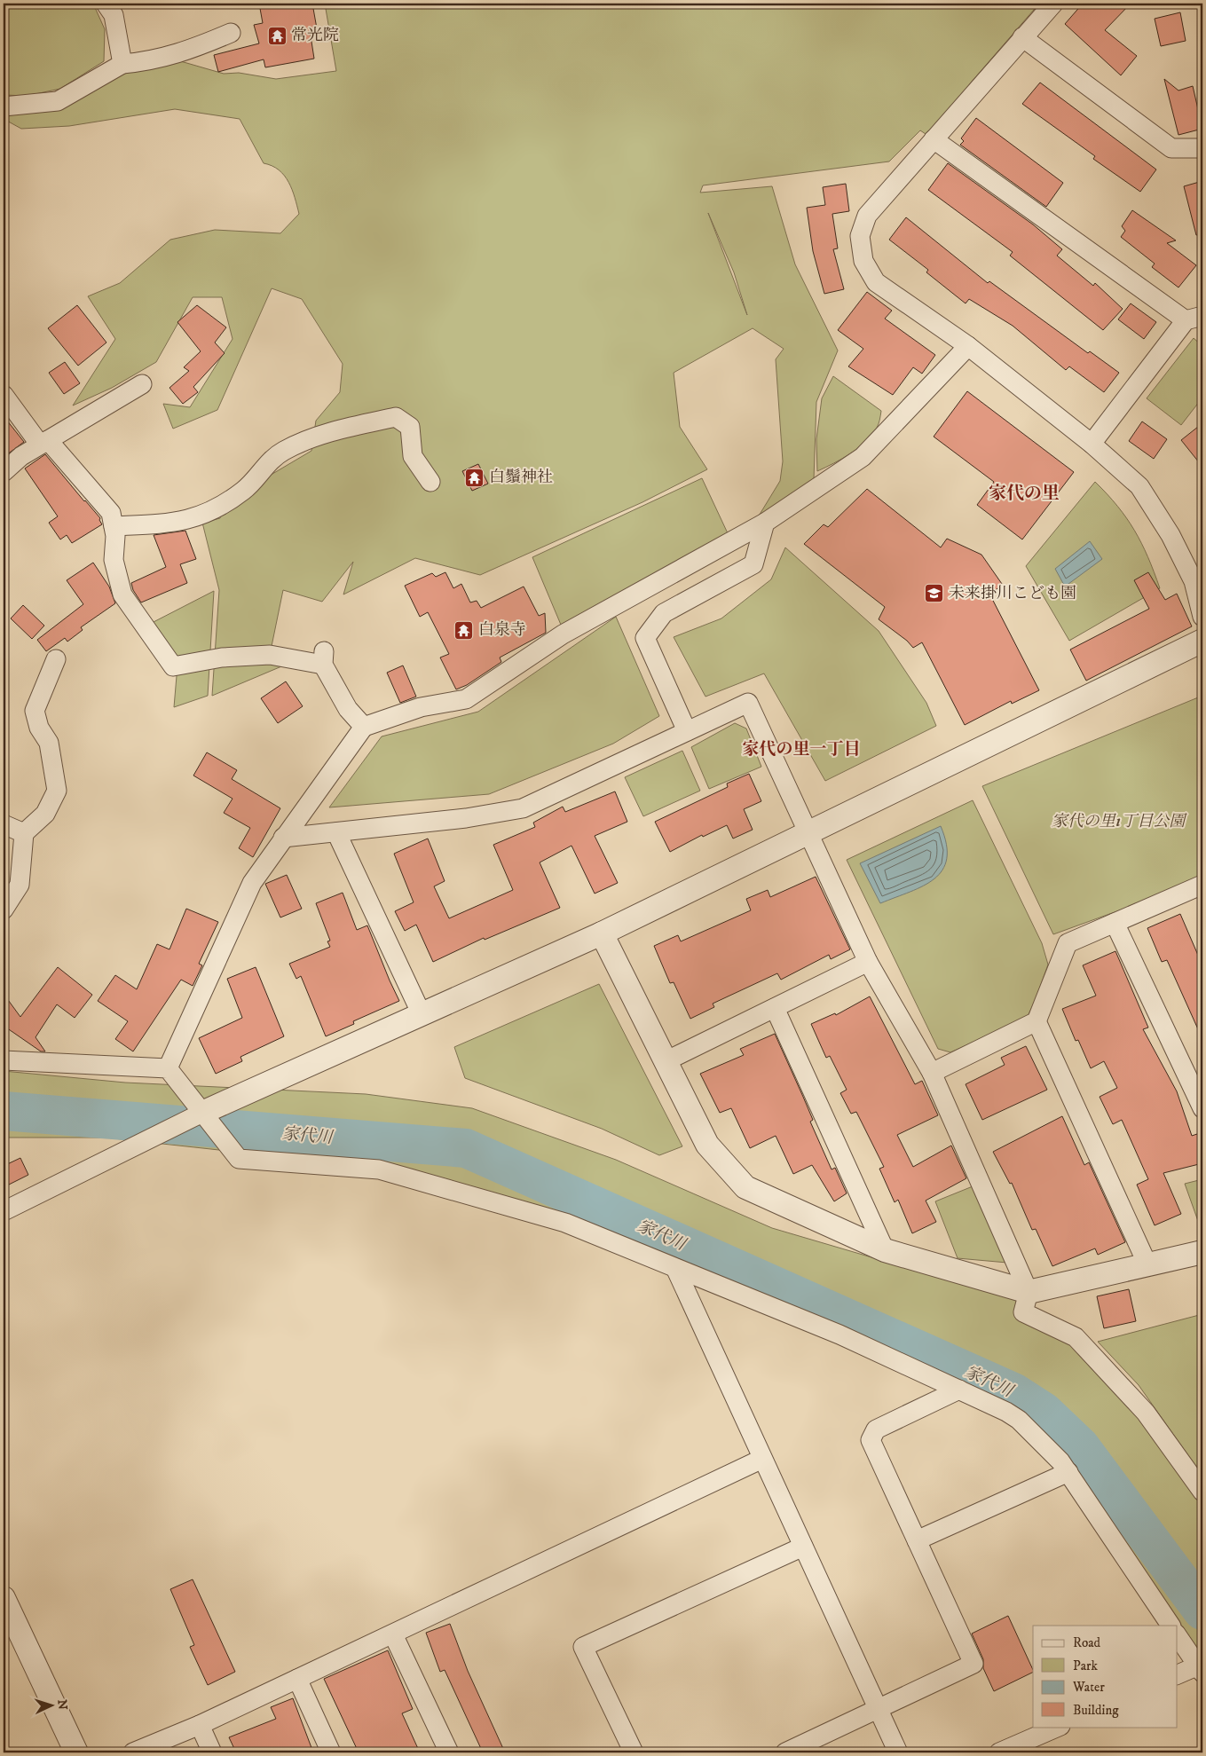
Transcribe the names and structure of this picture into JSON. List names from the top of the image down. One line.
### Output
{"districts":["家代の里","家代の里一丁目"],"water":["家代川"],"parks":["家代の里1丁目公園"],"places":{"temple":["常光院","白鬚神社","白泉寺"],"school or university":["未来掛川こども園"]},"legend":["Road","Park","Water","Building"],"north":"right"}
